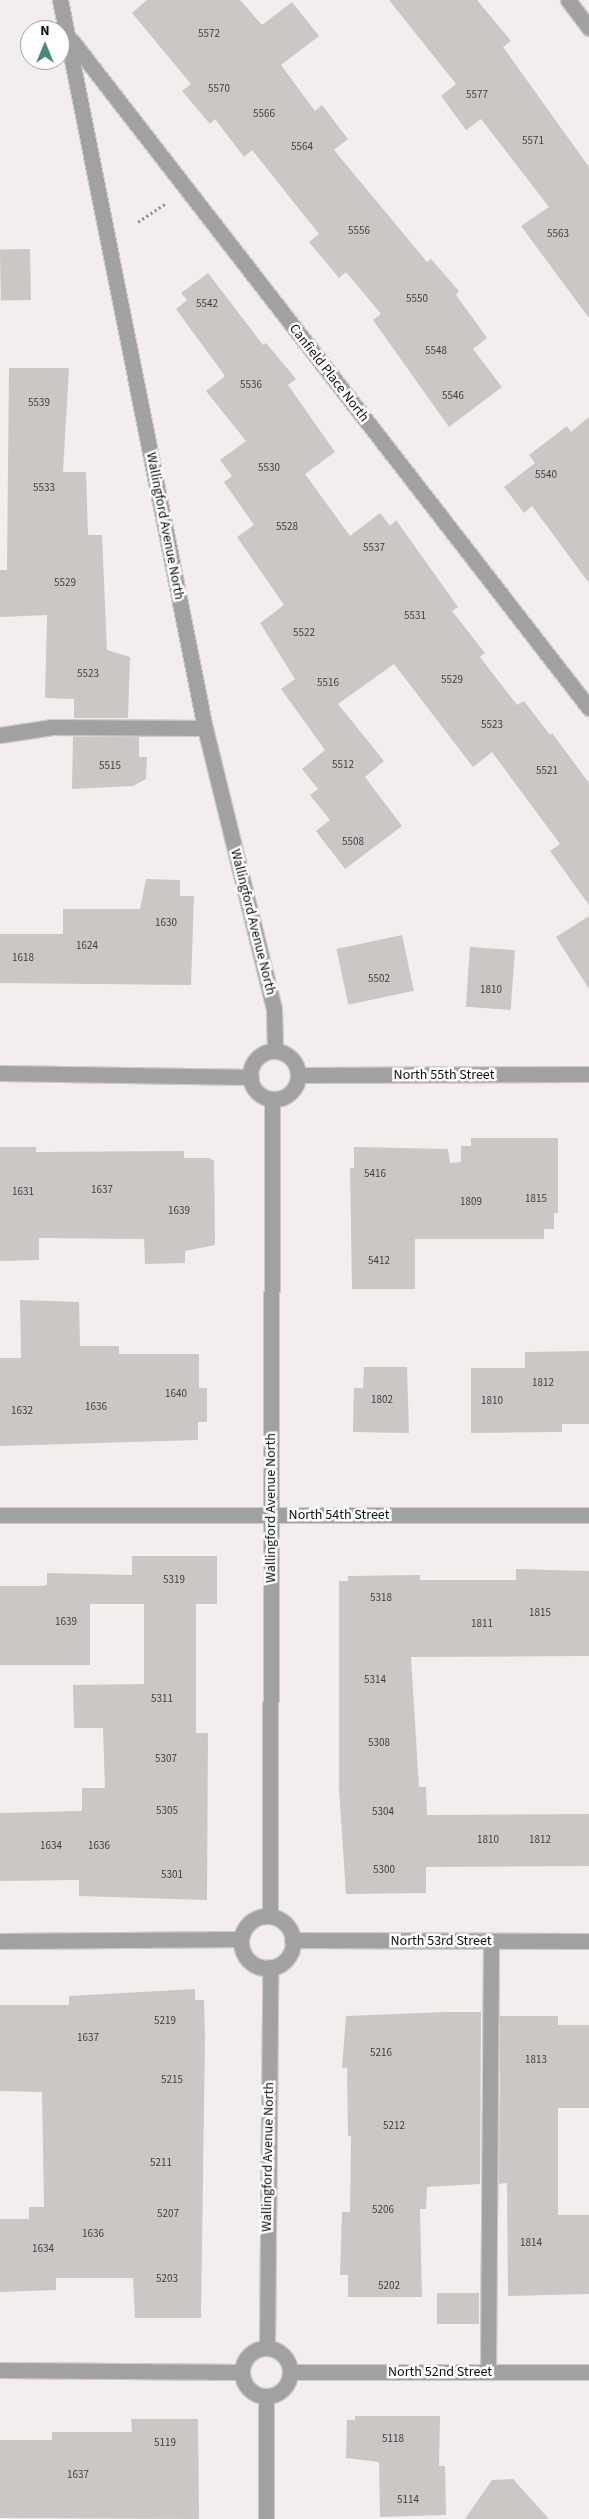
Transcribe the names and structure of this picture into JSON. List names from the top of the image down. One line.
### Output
{"streets":{"street":["Canfield Place North","Wallingford Avenue North","North 55th Street","North 54th Street","North 53rd Street","North 52nd Street"]},"crossings":[["Wallingford Avenue North","North 55th Street"],["Wallingford Avenue North","North 54th Street"],["Wallingford Avenue North","North 53rd Street"],["Wallingford Avenue North","North 52nd Street"]],"house_numbers":["5572","5570","5577","5566","5571","5564","5556","5563","5550","5542","5548","5536","5546","5539","5530","5540","5533","5528","5537","5529","5531","5522","5523","5529","5516","5523","5512","5515","5521","5508","1630","1624","1618","5502","1810","5416","1637","1631","1815","1809","1639","5412","1812","1640","1802","1810","1636","1632","5319","5318","1815","1639","1811","5314","5311","5308","5307","5305","5304","1810","1812","1634","1636","5300","5301","5219","1637","5216","1813","5215","5212","5211","5206","5207","1636","1814","1634","5203","5202","5118","5119","1637","5114"],"north":"top"}
